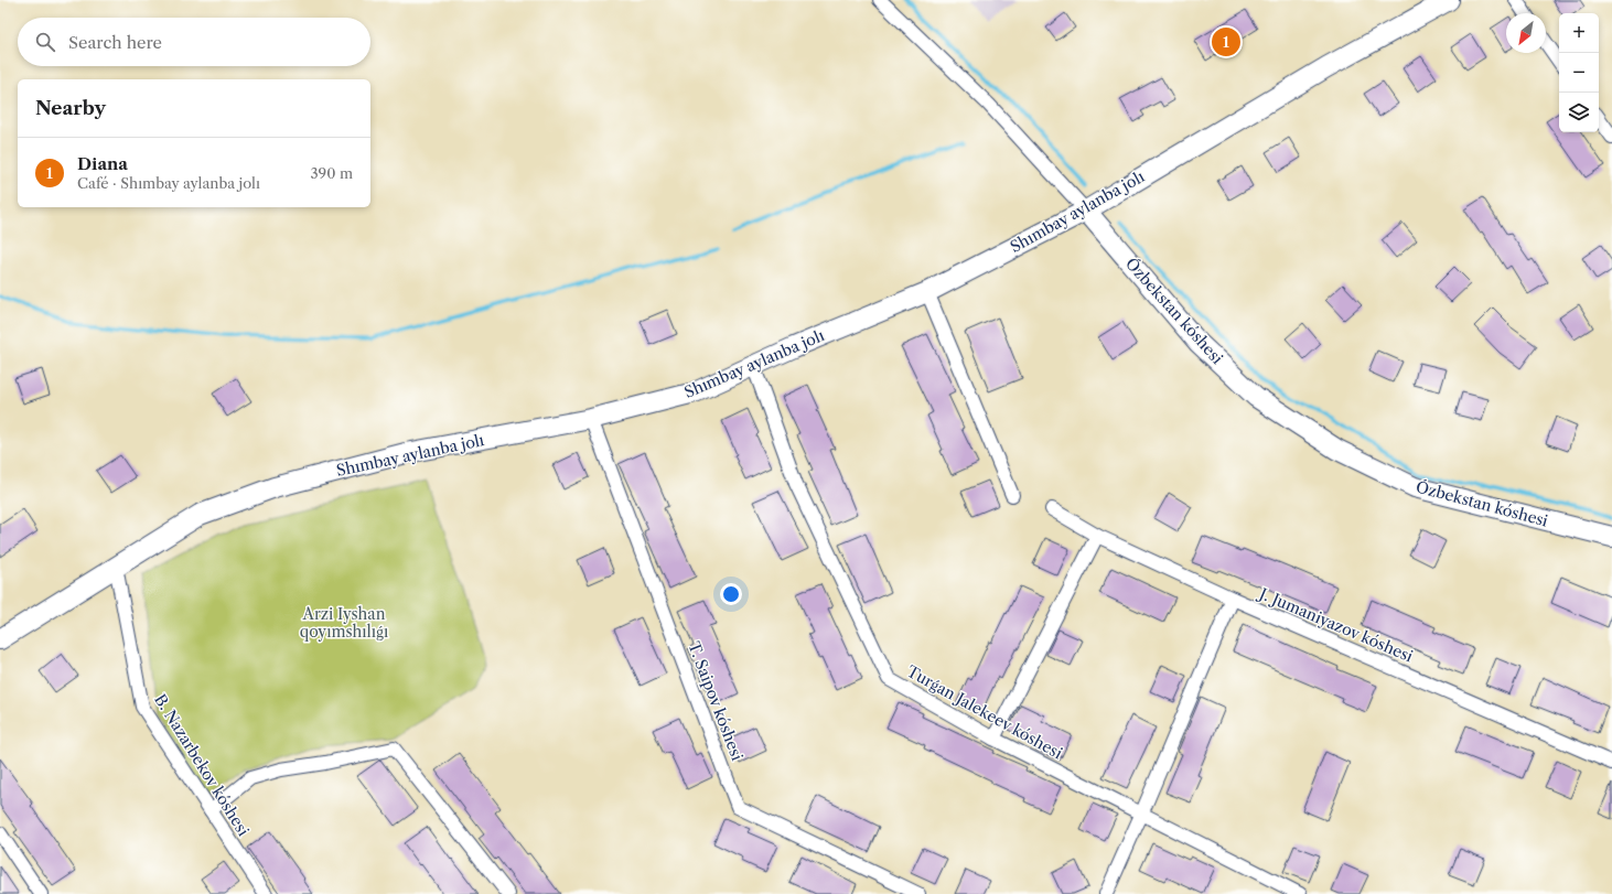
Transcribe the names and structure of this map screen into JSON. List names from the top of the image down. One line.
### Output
{"streets":{"main road":["Shımbay aylanba jolı","Ózbekstan kóshesi"],"street":["J. Jumaniyazov kóshesi","T. Saipov kóshesi","Turǵan Jalekeev kóshesi","B. Nazarbekov kóshesi"]},"crossings":[["Shımbay aylanba jolı","Ózbekstan kóshesi"],["Shımbay aylanba jolı","T. Saipov kóshesi"],["Shımbay aylanba jolı","Turǵan Jalekeev kóshesi"],["Shımbay aylanba jolı","B. Nazarbekov kóshesi"]],"parks":["Arzi Iyshan qoyımshılıǵı"],"north":"bottom left","page":{"map_buttons":["+","−"],"search":"Search here","pins":"1","heading":"Nearby","list":[{"mark":"1","name":"Diana","note":"Café · Shımbay aylanba jolı","value":"390 m"}]}}
